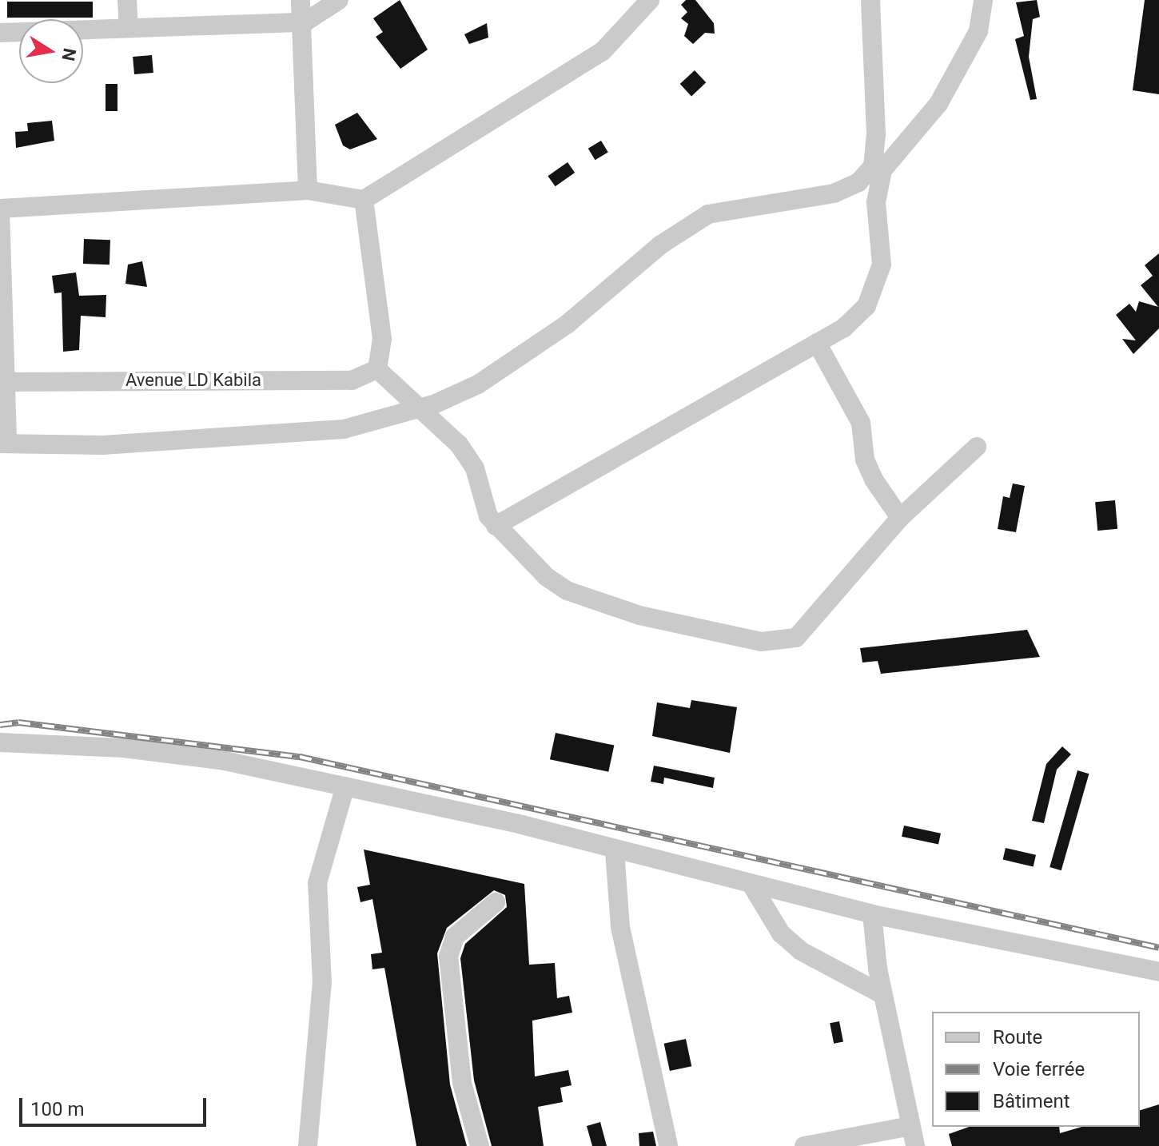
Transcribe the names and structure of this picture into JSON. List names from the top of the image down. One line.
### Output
{"streets":{"street":["Avenue LD Kabila"]},"legend":["Route","Voie ferrée","Bâtiment"],"scale_bar":"100 m","north":"right"}
